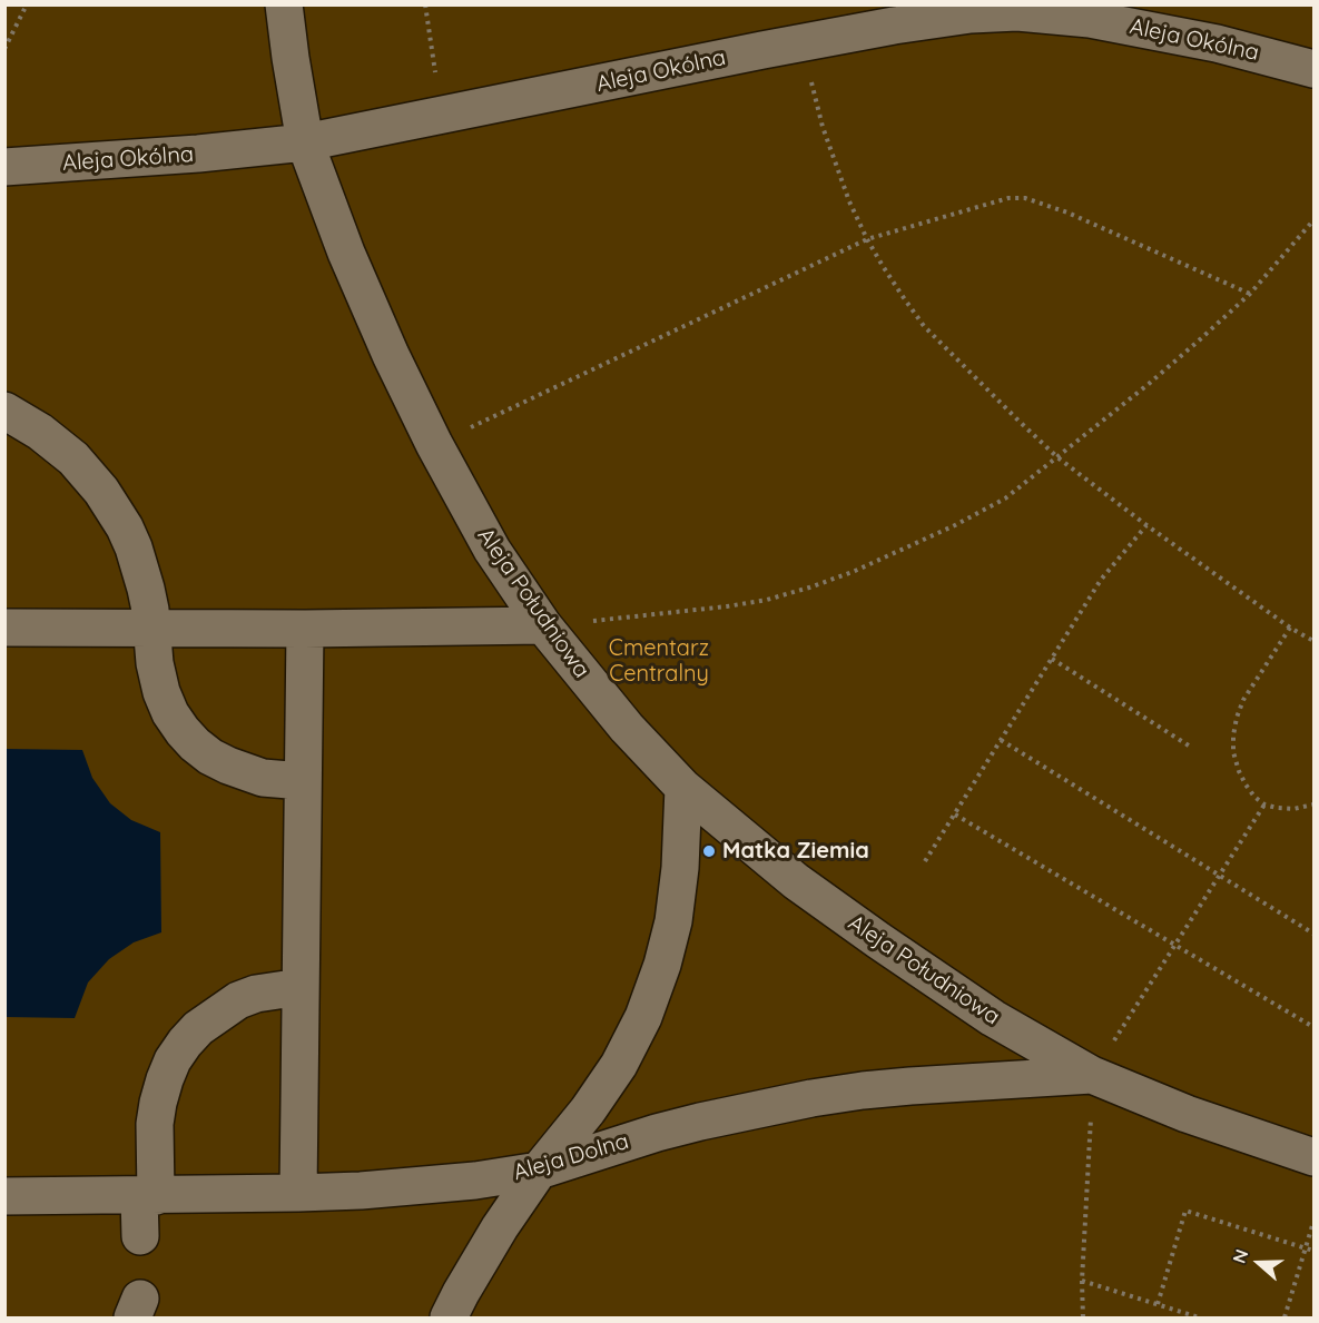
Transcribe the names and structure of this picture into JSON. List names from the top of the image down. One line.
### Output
{"streets":{"street":["Aleja Okólna","Aleja Południowa","Aleja Dolna"]},"crossings":[["Aleja Okólna","Aleja Południowa"],["Aleja Południowa","Aleja Dolna"]],"parks":["Cmentarz Centralny"],"places":["Matka Ziemia"],"north":"left"}
